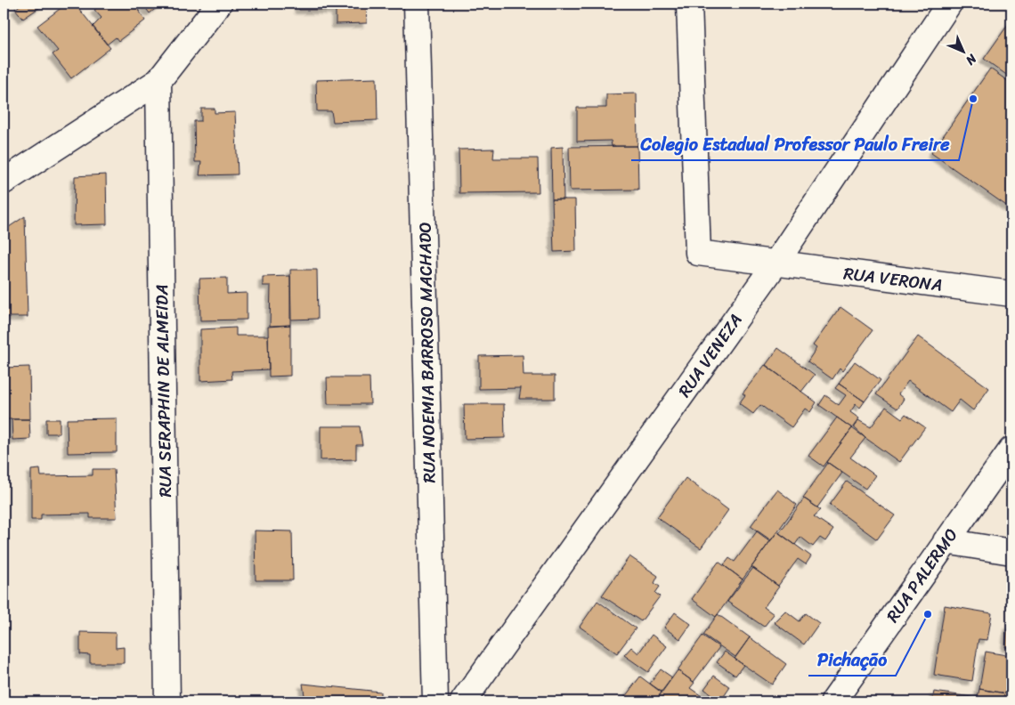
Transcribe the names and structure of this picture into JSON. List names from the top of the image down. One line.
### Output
{"streets":{"street":["RUA VERONA","RUA NOEMIA BARROSO MACHADO","RUA VENEZA","RUA SERAPHIN DE ALMEIDA","RUA PALERMO"]},"crossings":[["RUA VERONA","RUA VENEZA"]],"places":["Colegio Estadual Professor Paulo Freire","Pichação"],"north":"bottom right"}
